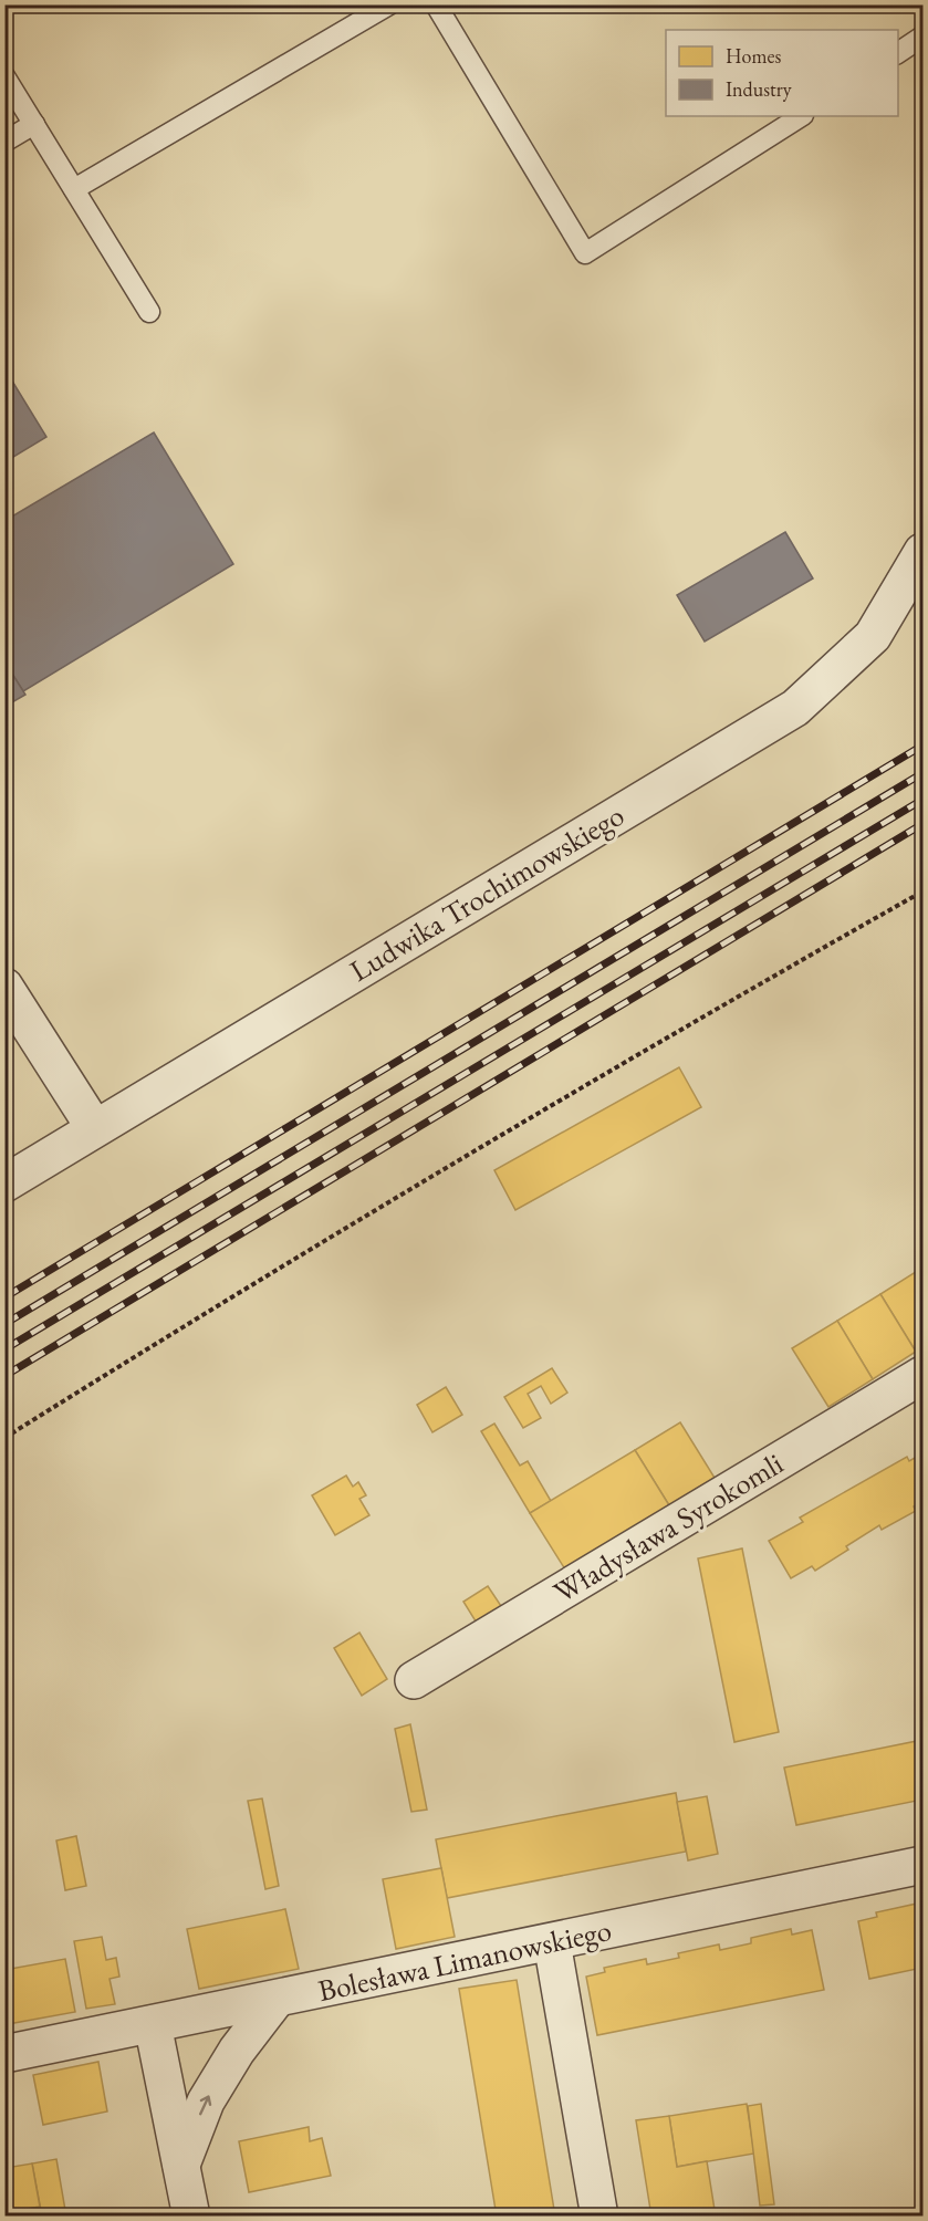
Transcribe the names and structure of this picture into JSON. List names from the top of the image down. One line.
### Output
{"streets":{"street":["Ludwika Trochimowskiego","Władysława Syrokomli","Bolesława Limanowskiego"]},"legend":["Homes","Industry"]}
